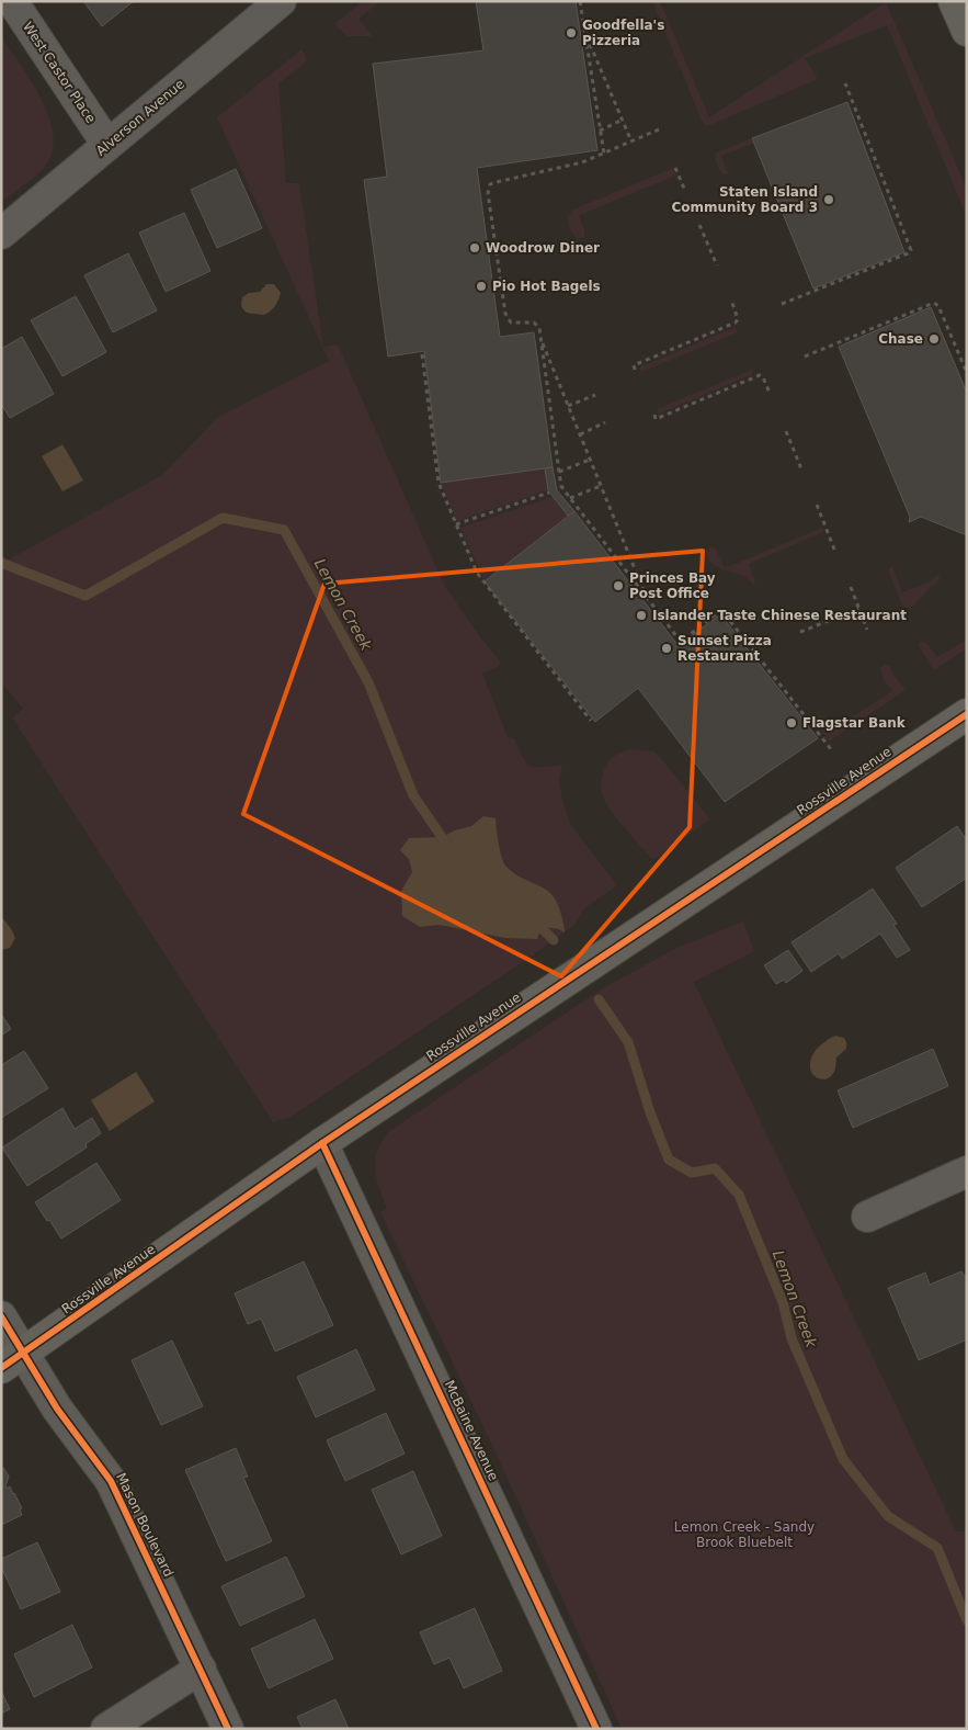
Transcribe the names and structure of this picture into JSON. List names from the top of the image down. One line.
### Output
{"streets":{"street":["West Castor Place","Alverson Avenue","Rossville Avenue","McBaine Avenue","Mason Boulevard"]},"crossings":[["West Castor Place","Alverson Avenue"],["Rossville Avenue","McBaine Avenue"],["Rossville Avenue","Mason Boulevard"]],"water":["Lemon Creek"],"parks":["Lemon Creek - Sandy Brook Bluebelt"],"places":["Goodfella's Pizzeria","Staten Island Community Board 3","Woodrow Diner","Pio Hot Bagels","Chase","Princes Bay Post Office","Islander Taste Chinese Restaurant","Sunset Pizza Restaurant","Flagstar Bank"]}
